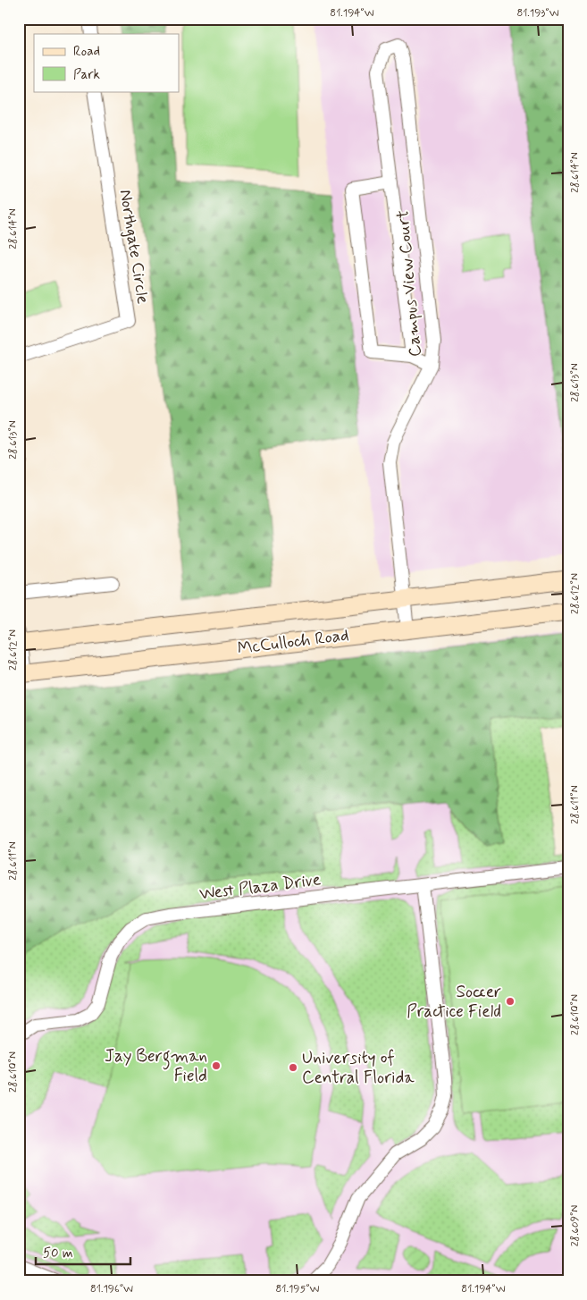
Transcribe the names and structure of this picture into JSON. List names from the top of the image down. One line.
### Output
{"streets":{"main road":["McCulloch Road"],"street":["Northgate Circle","Campus View Court","West Plaza Drive"]},"crossings":[["Campus View Court","McCulloch Road"]],"places":["Soccer Practice Field","Jay Bergman Field","University of Central Florida"],"legend":["Road","Park"],"scale_bar":"50 m","coordinates":["81.194°W","81.193°W","28.614°N","28.613°N","28.612°N","28.611°N","28.610°N","28.609°N","81.196°W","81.195°W"]}
